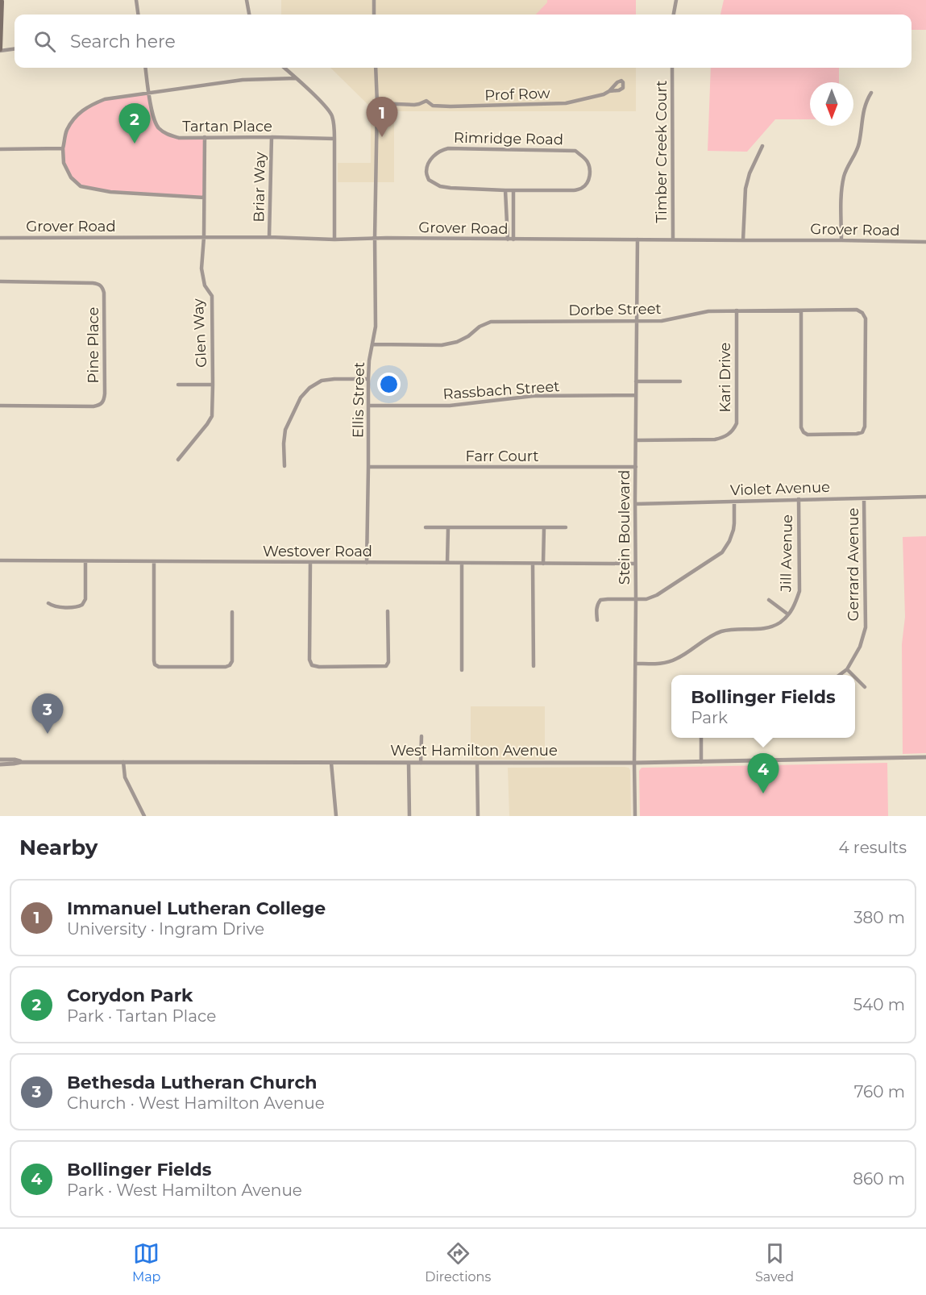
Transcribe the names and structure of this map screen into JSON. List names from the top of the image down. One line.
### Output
{"streets":{"street":["Prof Row","Tartan Place","Rimridge Road","Timber Creek Court","Briar Way","Grover Road","Dorbe Street","Glen Way","Pine Place","Kari Drive","Rassbach Street","Ellis Street","Farr Court","Violet Avenue","Stein Boulevard","Westover Road","Jill Avenue","Gerrard Avenue","West Hamilton Avenue"]},"crossings":[["Prof Row","Ellis Street"],["Tartan Place","Briar Way"],["Tartan Place","Glen Way"],["Timber Creek Court","Grover Road"],["Briar Way","Grover Road"],["Grover Road","Glen Way"],["Grover Road","Ellis Street"],["Grover Road","Stein Boulevard"],["Dorbe Street","Kari Drive"],["Dorbe Street","Ellis Street"],["Dorbe Street","Stein Boulevard"],["Kari Drive","Stein Boulevard"],["Rassbach Street","Ellis Street"],["Rassbach Street","Stein Boulevard"],["Ellis Street","Farr Court"],["Ellis Street","Westover Road"],["Farr Court","Stein Boulevard"],["Violet Avenue","Stein Boulevard"],["Violet Avenue","Jill Avenue"],["Violet Avenue","Gerrard Avenue"],["Stein Boulevard","Westover Road"],["Stein Boulevard","West Hamilton Avenue"]],"north":"bottom","page":{"search":"Search here","pins":["1","2","3","4"],"popup":["Bollinger Fields","Park"],"heading":["Nearby","4 results"],"list":[{"mark":"1","name":"Immanuel Lutheran College","note":"University · Ingram Drive","value":"380 m"},{"mark":"2","name":"Corydon Park","note":"Park · Tartan Place","value":"540 m"},{"mark":"3","name":"Bethesda Lutheran Church","note":"Church · West Hamilton Avenue","value":"760 m"},{"mark":"4","name":"Bollinger Fields","note":"Park · West Hamilton Avenue","value":"860 m"}],"nav":["Map","Directions","Saved"]}}
